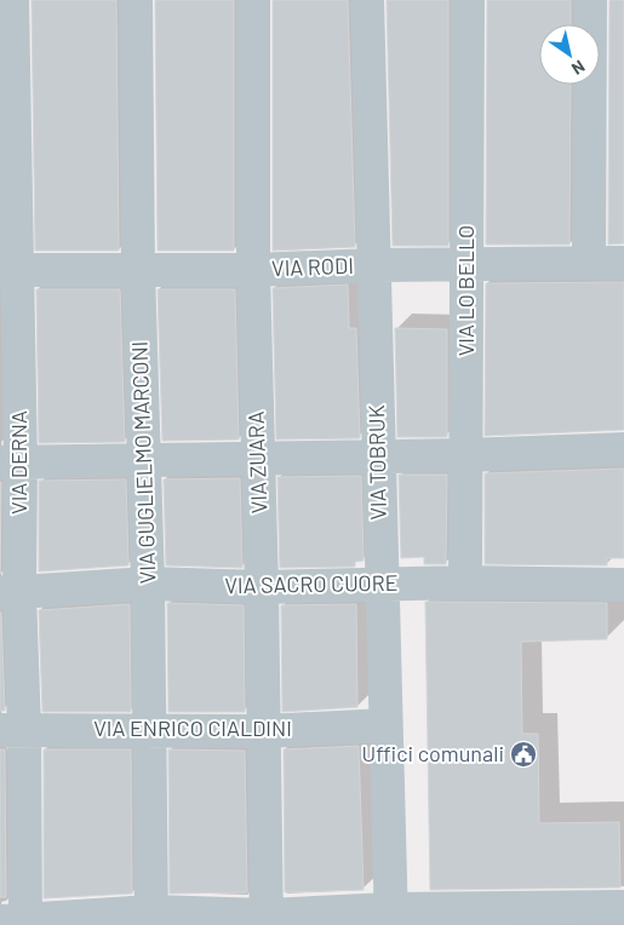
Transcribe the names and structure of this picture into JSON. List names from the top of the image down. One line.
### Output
{"streets":{"street":["VIA RODI","VIA LO BELLO","VIA DERNA","VIA GUGLIELMO MARCONI","VIA ZUARA","VIA TOBRUK","VIA SACRO CUORE","VIA ENRICO CIALDINI"]},"crossings":[["VIA RODI","VIA LO BELLO"],["VIA RODI","VIA DERNA"],["VIA RODI","VIA GUGLIELMO MARCONI"],["VIA RODI","VIA ZUARA"],["VIA RODI","VIA TOBRUK"],["VIA LO BELLO","VIA SACRO CUORE"],["VIA DERNA","VIA SACRO CUORE"],["VIA DERNA","VIA ENRICO CIALDINI"],["VIA GUGLIELMO MARCONI","VIA SACRO CUORE"],["VIA GUGLIELMO MARCONI","VIA ENRICO CIALDINI"],["VIA ZUARA","VIA SACRO CUORE"],["VIA ZUARA","VIA ENRICO CIALDINI"],["VIA TOBRUK","VIA SACRO CUORE"],["VIA TOBRUK","VIA ENRICO CIALDINI"]],"places":{"public building":["Uffici comunali"]},"north":"bottom right"}
